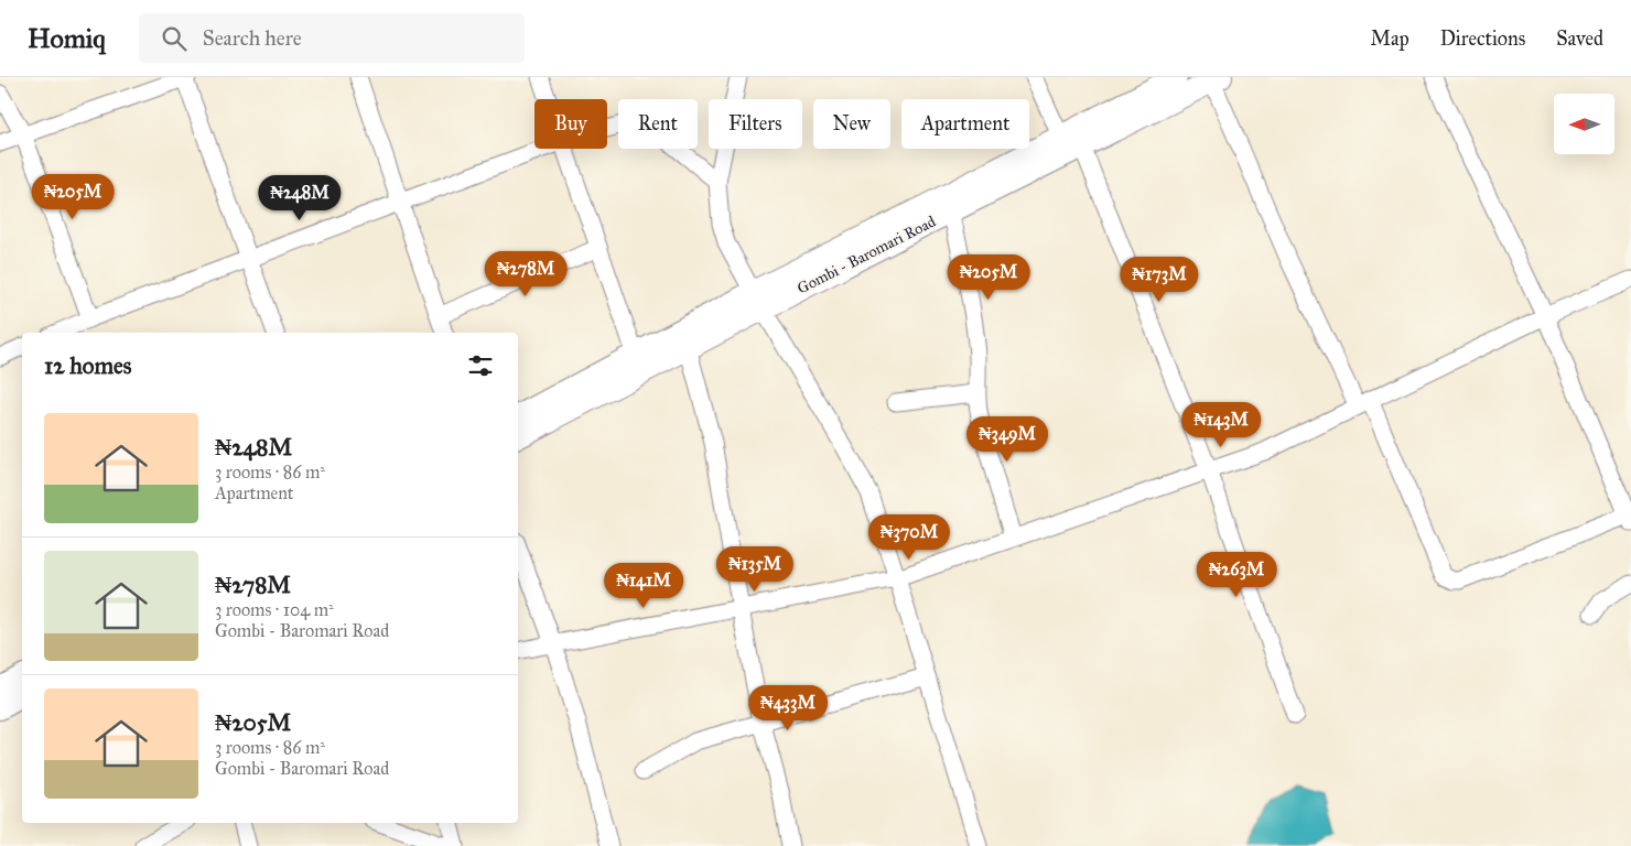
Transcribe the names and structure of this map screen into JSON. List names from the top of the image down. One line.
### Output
{"streets":{"main road":["Gombi - Baromari Road"]},"north":"left","page":{"header":"Homiq","search":"Search here","nav":["Map","Directions","Saved"],"chip":["Buy","Rent","Filters","New","Apartment"],"price":["₦205M","₦248M","₦278M","₦205M","₦173M","₦143M","₦349M","₦370M","₦135M","₦263M","₦141M","₦433M"],"heading":"12 homes","list":[{"name":"₦248M","note":"3 rooms · 86 m² · Apartment"},{"name":"₦278M","note":"3 rooms · 104 m² · Gombi - Baromari Road"},{"name":"₦205M","note":"3 rooms · 86 m² · Gombi - Baromari Road"}]}}
